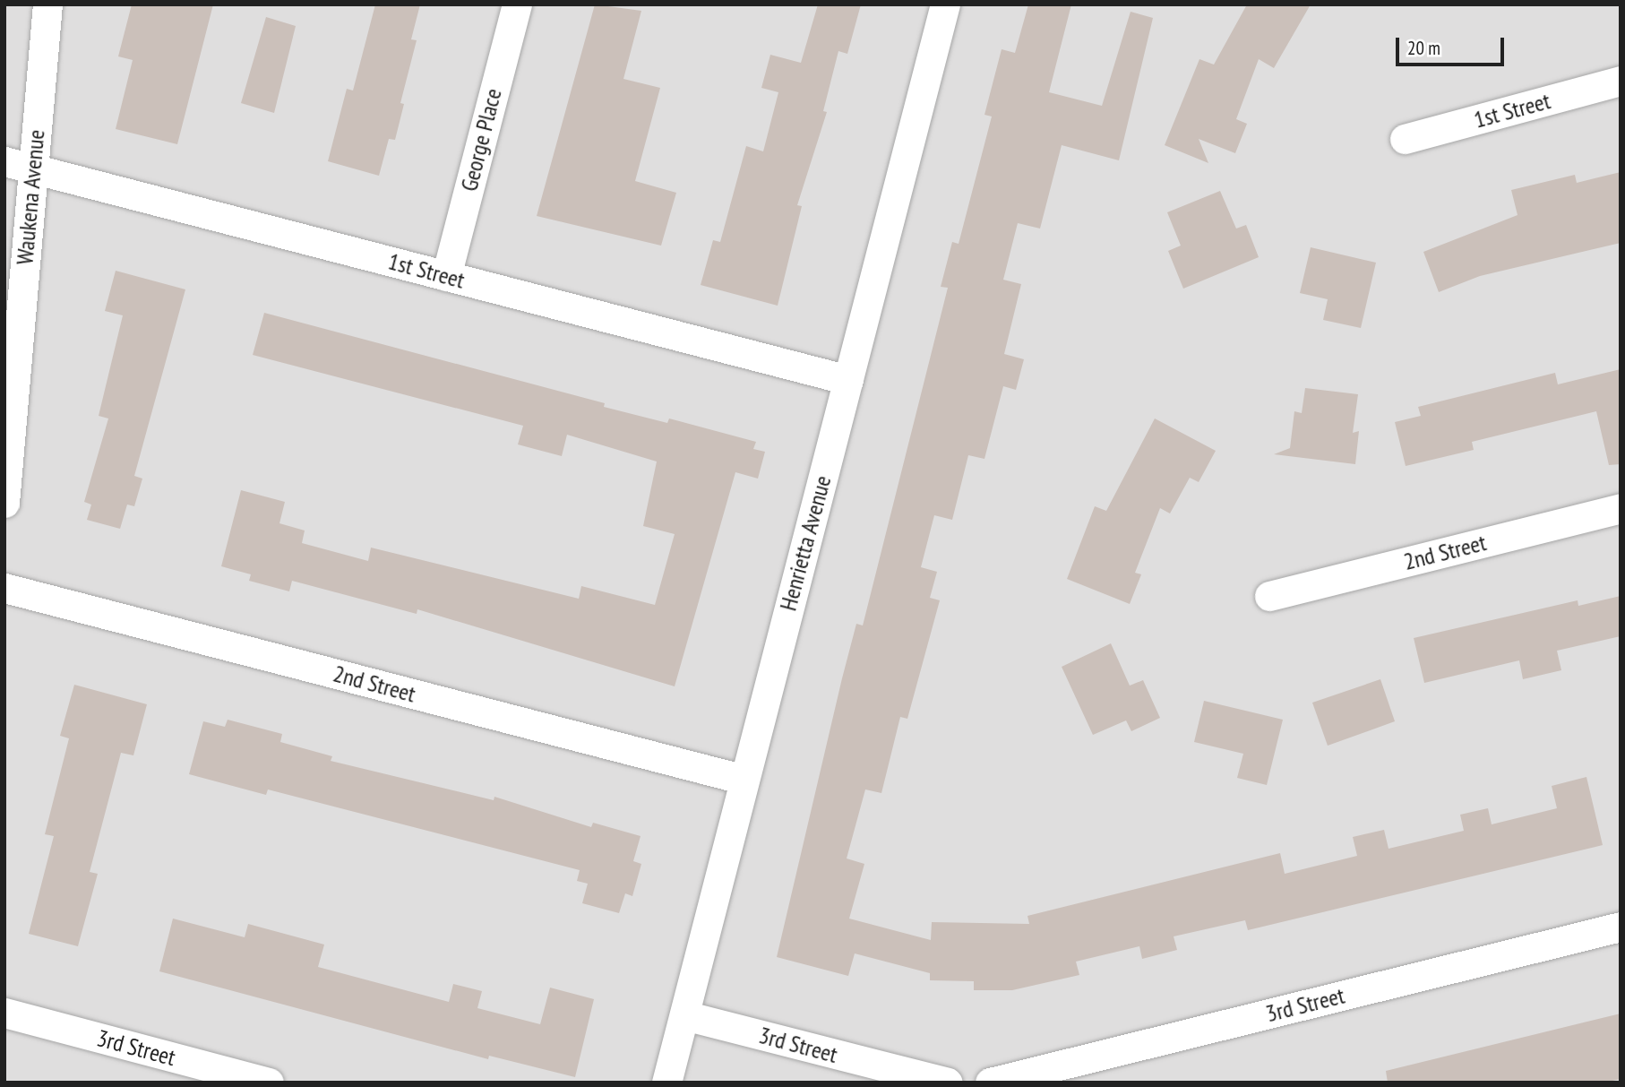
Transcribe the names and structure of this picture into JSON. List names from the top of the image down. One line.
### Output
{"streets":{"street":["1st Street","George Place","Waukena Avenue","Henrietta Avenue","2nd Street","3rd Street"]},"crossings":[["1st Street","George Place"],["1st Street","Waukena Avenue"],["1st Street","Henrietta Avenue"],["Henrietta Avenue","2nd Street"],["Henrietta Avenue","3rd Street"]],"scale_bar":"20 m"}
